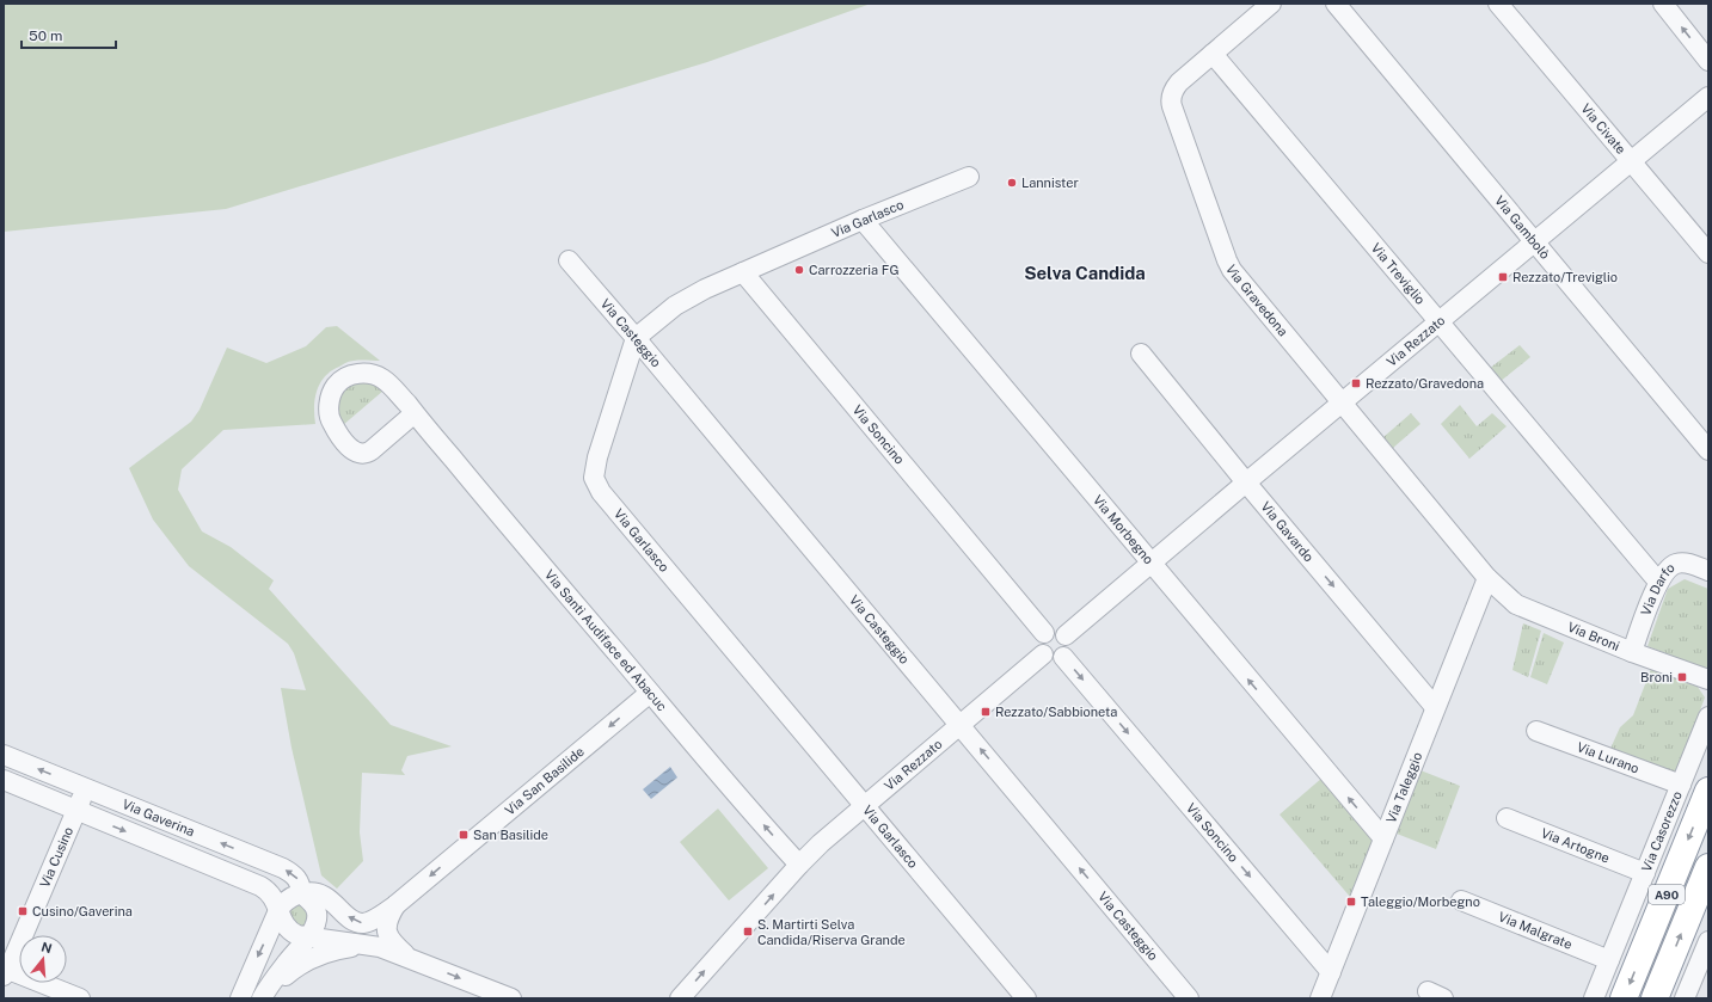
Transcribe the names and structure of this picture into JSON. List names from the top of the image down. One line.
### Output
{"streets":{"highway":["A90"],"street":["Via Civate","Via Garlasco","Via Gambolò","Via Treviglio","Via Gravedona","Via Casteggio","Via Rezzato","Via Soncino","Via Morbegno","Via Gavardo","Via Darfo","Via Broni","Via Santi Audiface ed Abacuc","Via Lurano","Via San Basilide","Via Taleggio","Via Gaverina","Via Casorezzo","Via Artogne","Via Cusino","Via Malgrate"]},"crossings":[["Via Civate","Via Rezzato"],["Via Garlasco","Via Casteggio"],["Via Garlasco","Via Rezzato"],["Via Garlasco","Via Soncino"],["Via Garlasco","Via Morbegno"],["Via Gambolò","Via Rezzato"],["Via Treviglio","Via Gravedona"],["Via Treviglio","Via Rezzato"],["Via Treviglio","Via Darfo"],["Via Gravedona","Via Rezzato"],["Via Gravedona","Via Broni"],["Via Gravedona","Via Taleggio"],["Via Casteggio","Via Rezzato"],["Via Rezzato","Via Soncino"],["Via Rezzato","Via Morbegno"],["Via Rezzato","Via Gavardo"],["Via Rezzato","Via Santi Audiface ed Abacuc"],["Via Soncino","Via Taleggio"],["Via Morbegno","Via Taleggio"],["Via Gavardo","Via Taleggio"],["Via Darfo","Via Broni"],["Via Broni","Via Taleggio"],["Via Santi Audiface ed Abacuc","Via San Basilide"],["Via Lurano","Via Casorezzo"],["Via San Basilide","Via Gaverina"],["Via Gaverina","Via Cusino"],["Via Casorezzo","Via Artogne"],["Via Casorezzo","Via Malgrate"]],"one_way":["Via Casteggio","Via Soncino","Via Morbegno","Via Gavardo","Via San Basilide"],"districts":["Selva Candida"],"places":{"other":["Lannister","Carrozzeria FG"],"transit":["Rezzato/Treviglio","Rezzato/Gravedona","Broni","Rezzato/Sabbioneta","San Basilide","Taleggio/Morbegno","Cusino/Gaverina","S. Martirti Selva Candida/Riserva Grande"]},"scale_bar":"50 m","north":"top"}
